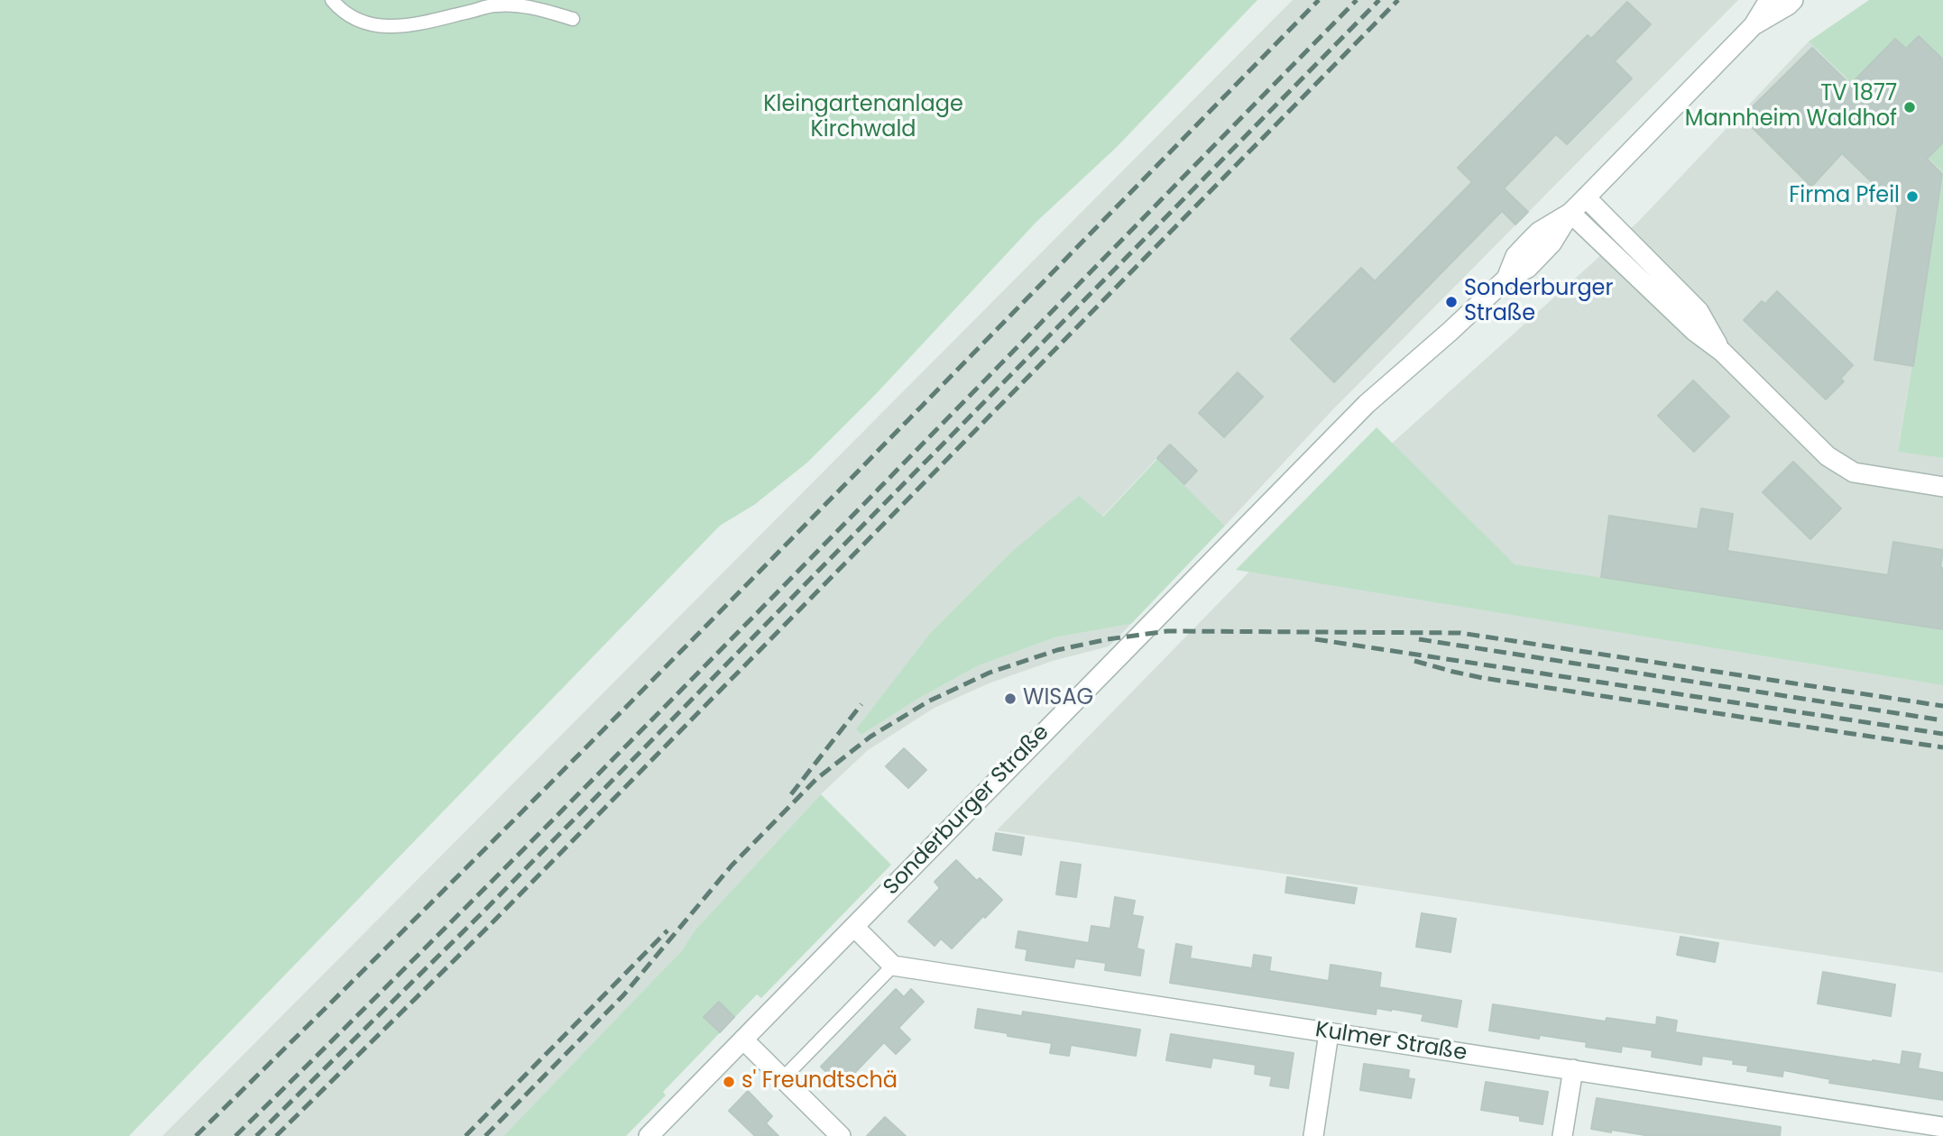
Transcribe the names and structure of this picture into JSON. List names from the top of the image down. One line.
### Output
{"streets":{"street":["Sonderburger Straße","Kulmer Straße"]},"parks":["Kleingartenanlage Kirchwald"],"places":["TV 1877 Mannheim Waldhof","Firma Pfeil","Sonderburger Straße","WISAG","s' Freundtschä"]}
